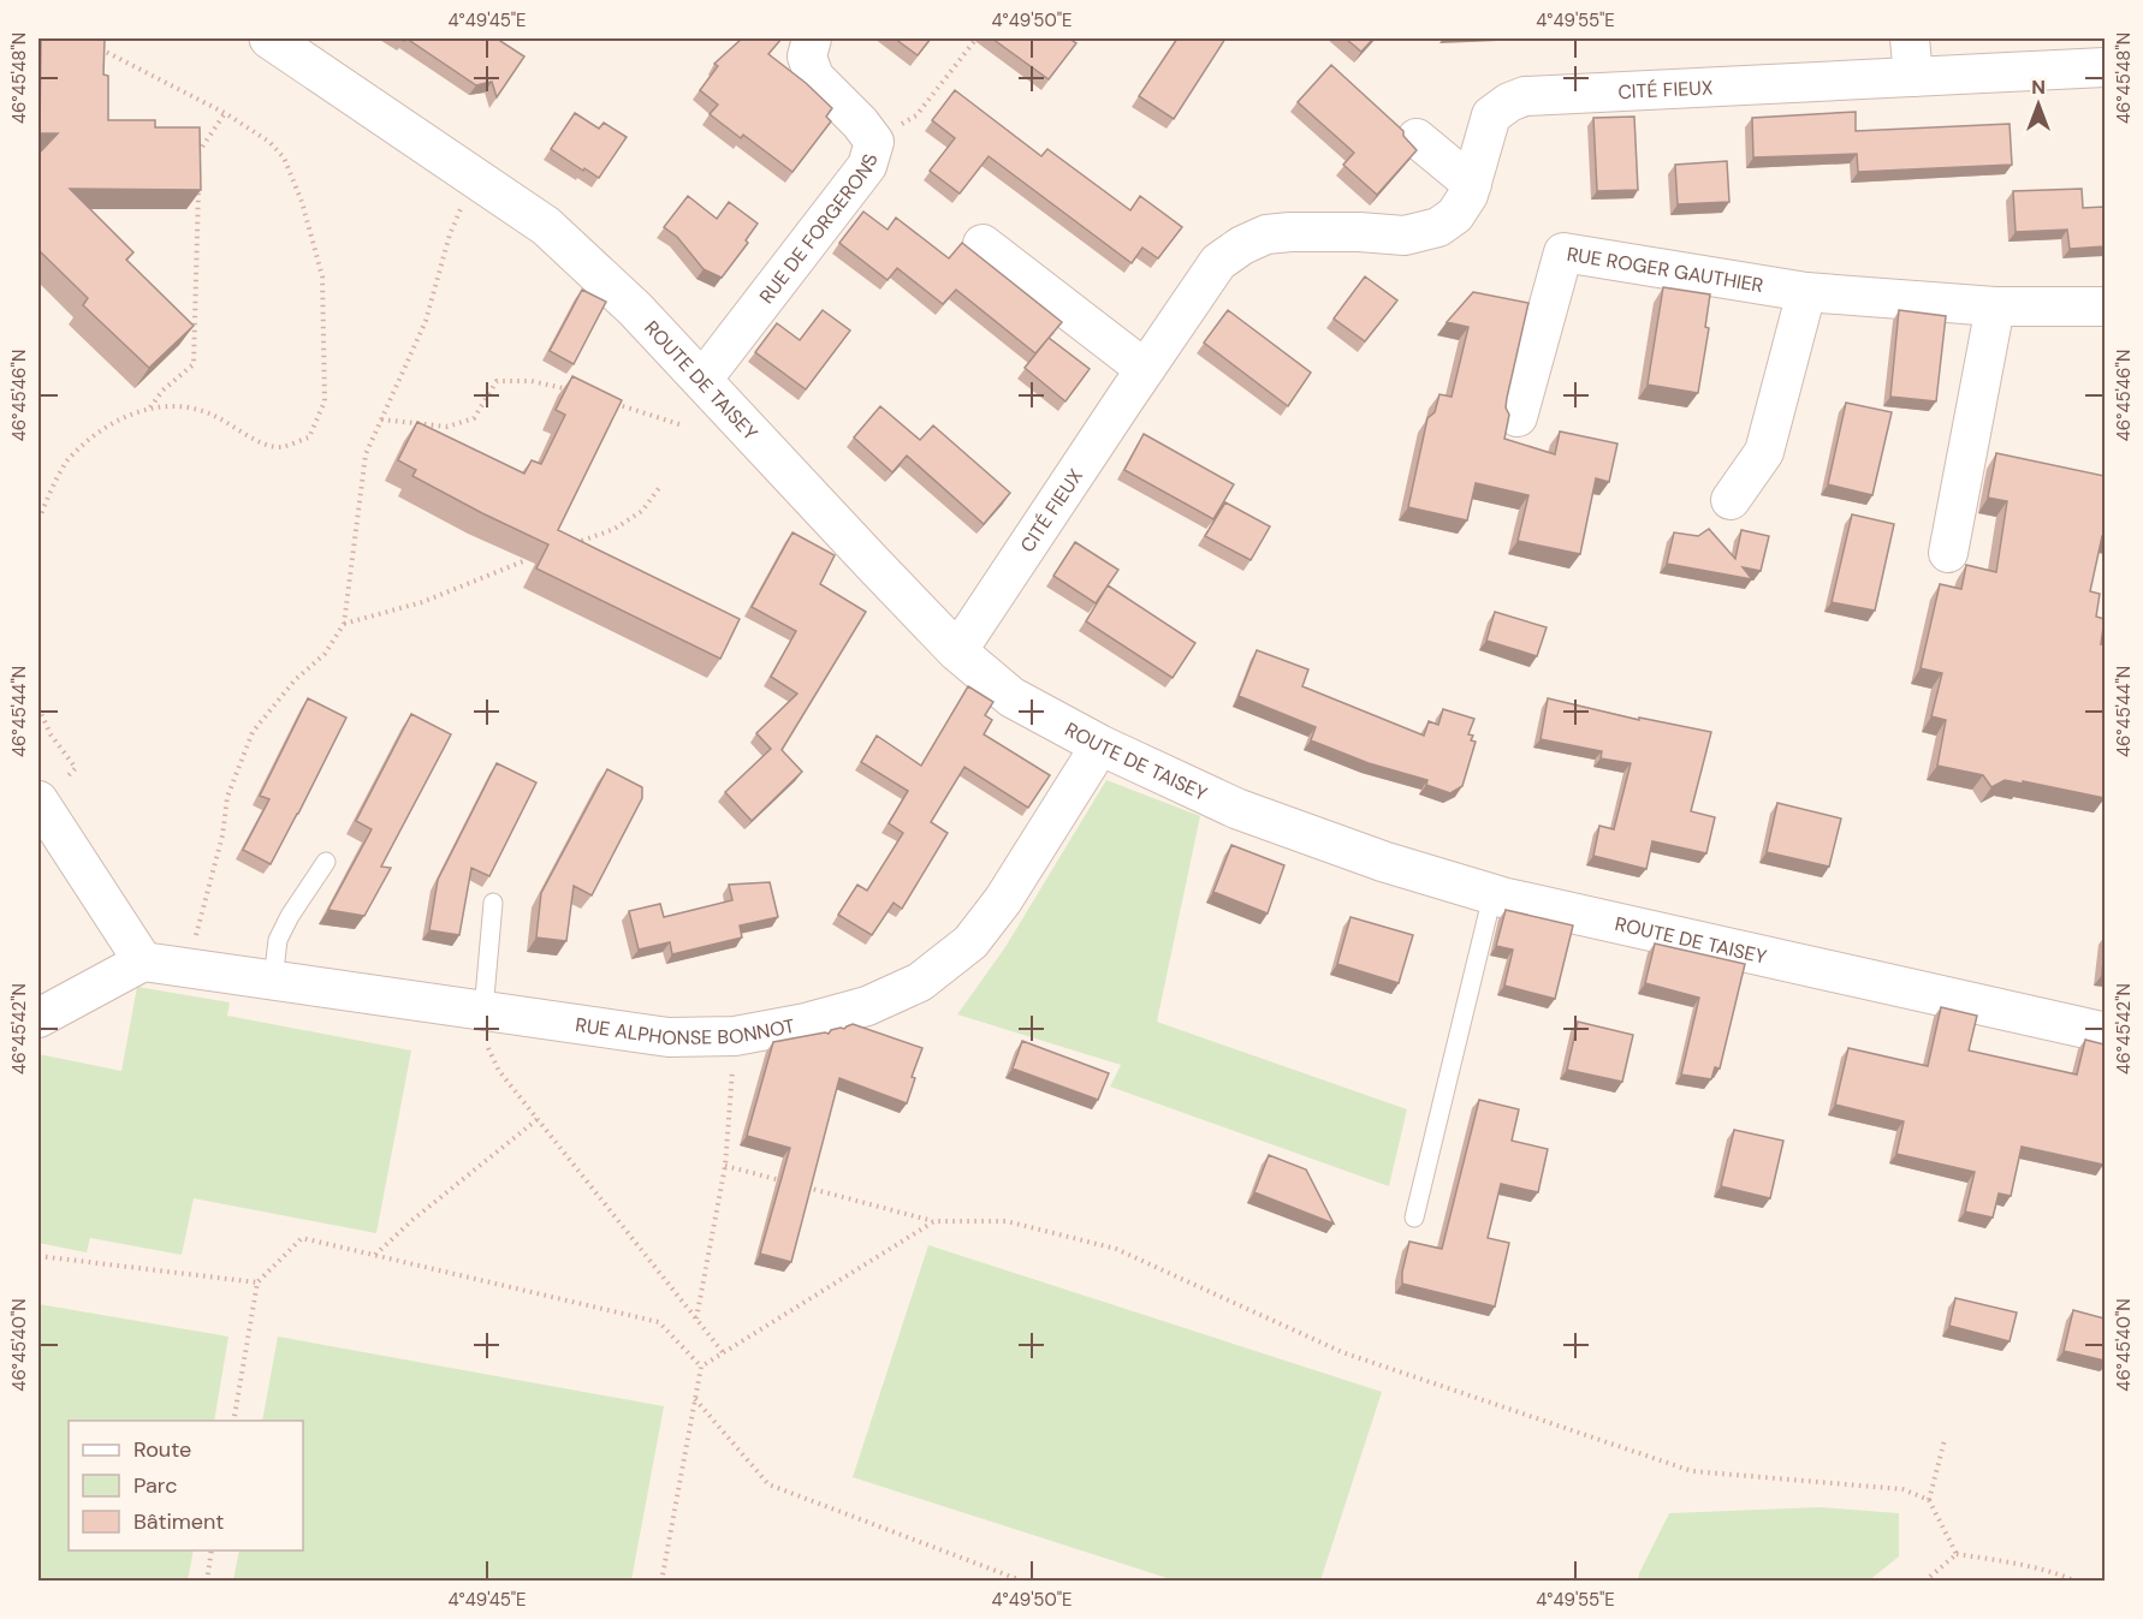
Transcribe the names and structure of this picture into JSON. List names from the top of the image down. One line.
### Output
{"streets":{"street":["CITÉ FIEUX","RUE DE FORGERONS","RUE ROGER GAUTHIER","ROUTE DE TAISEY","RUE ALPHONSE BONNOT"]},"crossings":[["CITÉ FIEUX","ROUTE DE TAISEY"],["RUE DE FORGERONS","ROUTE DE TAISEY"],["ROUTE DE TAISEY","RUE ALPHONSE BONNOT"]],"legend":["Route","Parc","Bâtiment"],"north":"top","coordinates":["4°49'45\"E","4°49'50\"E","4°49'55\"E","46°45'48\"N","46°45'46\"N","46°45'44\"N","46°45'42\"N","46°45'40\"N"]}
